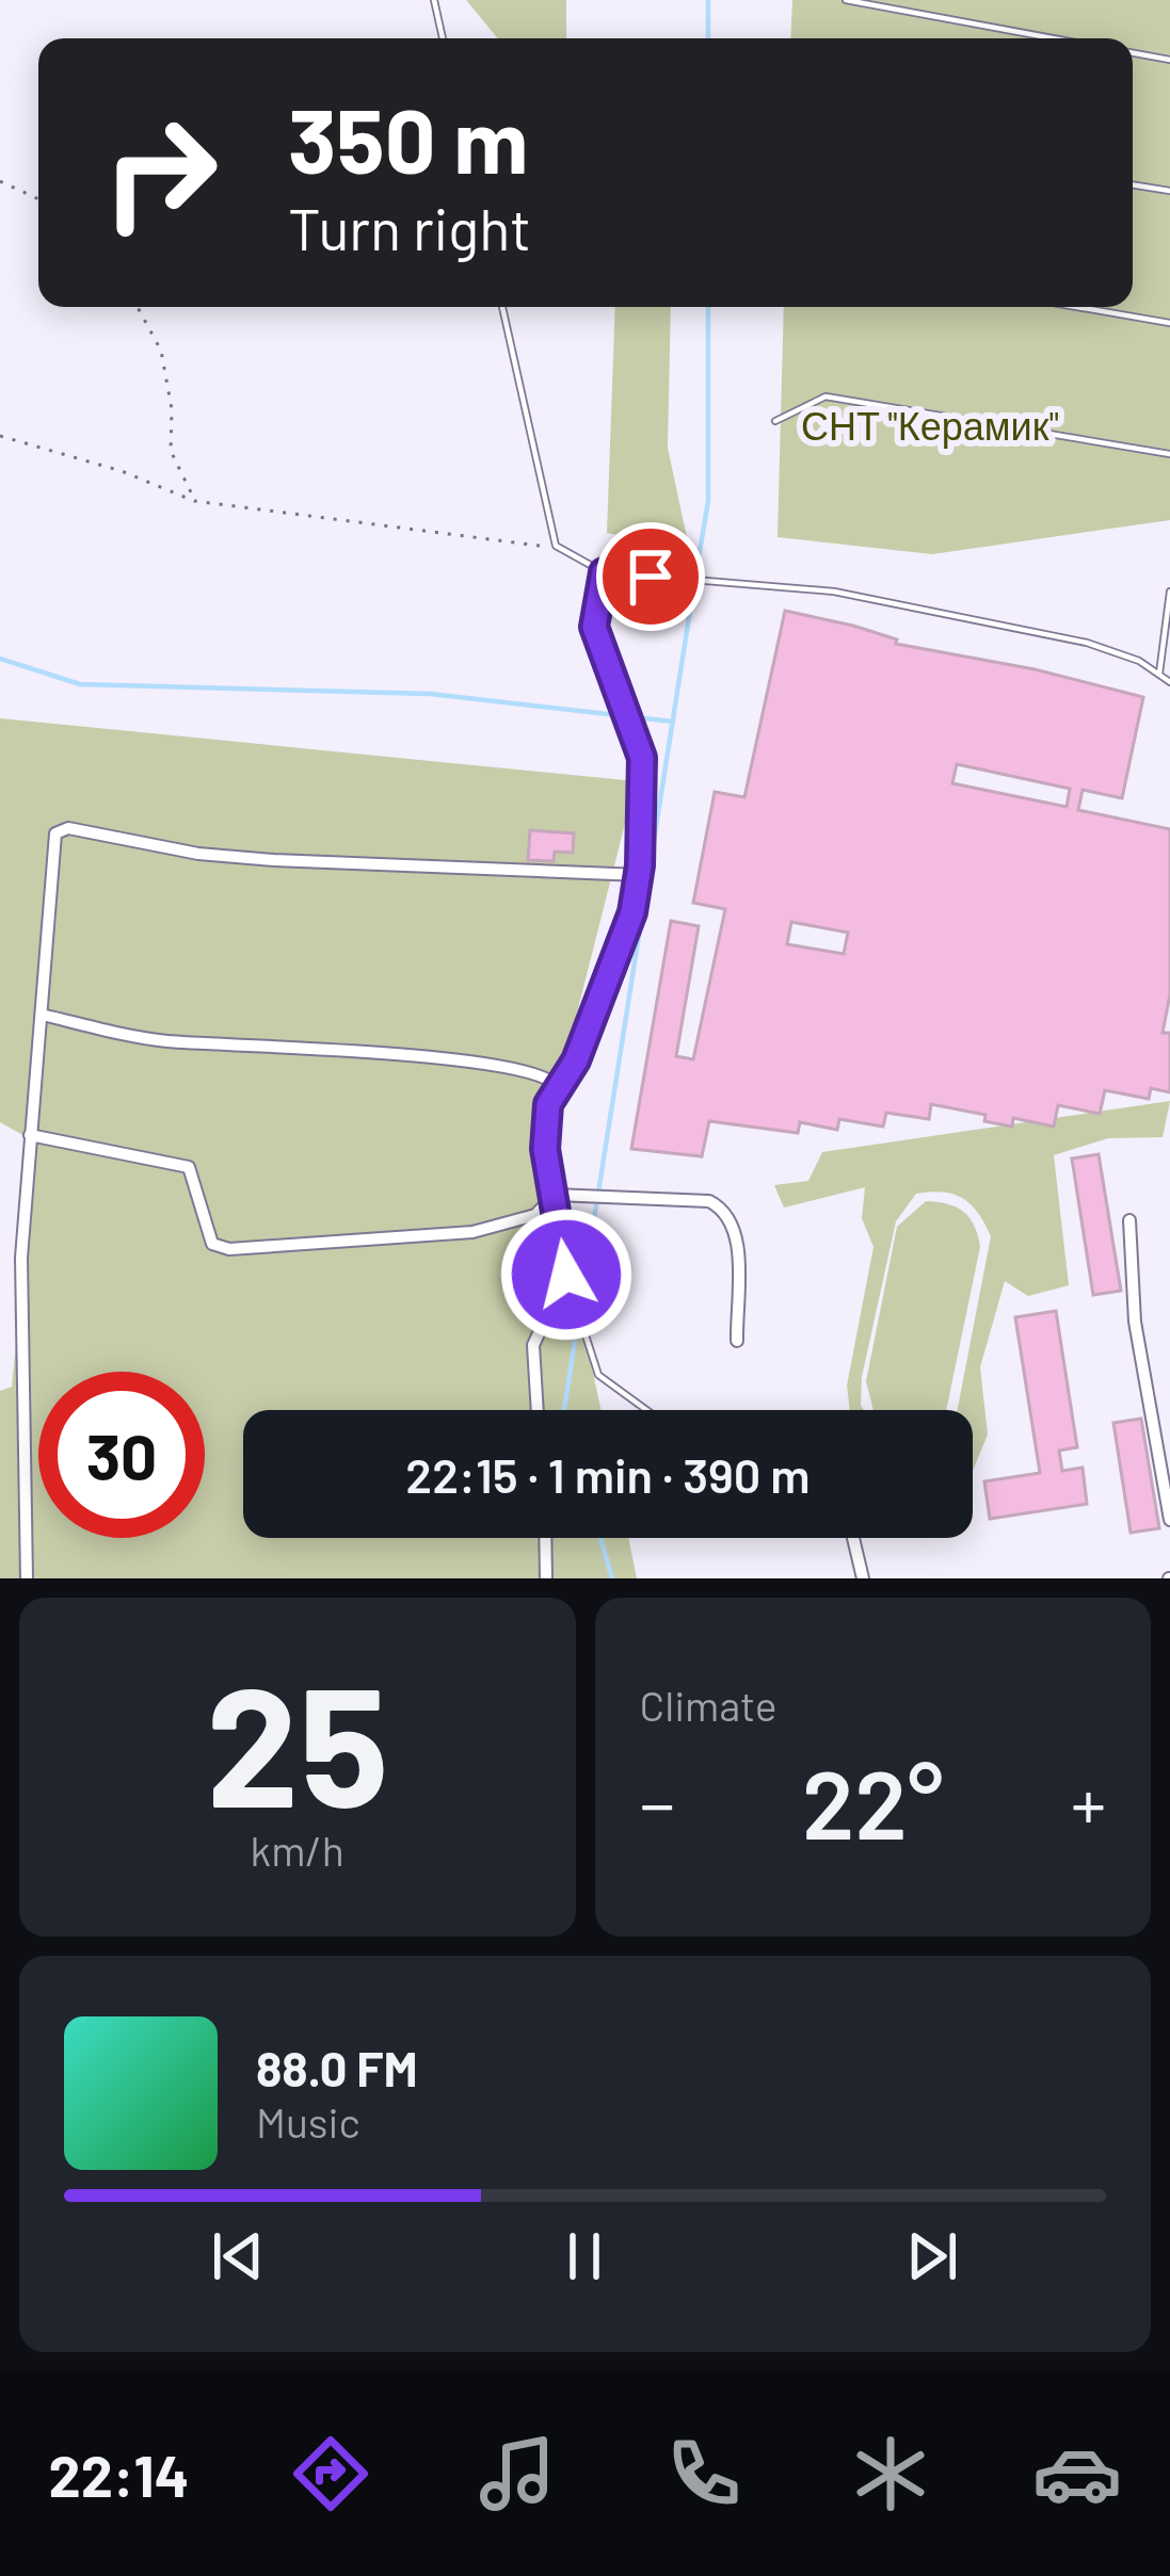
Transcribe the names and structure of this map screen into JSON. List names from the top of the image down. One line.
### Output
{"parks":["СНТ \"Керамик\""],"page":{"turn":["350 m","Turn right"],"limit":"30","trip":"22:15 · 1 min · 390 m","tile":[["25","km/h"],"Climate"],"heat":["−","22°","+"],"song":["88.0 FM","Music"],"tabs":"22:14"}}
